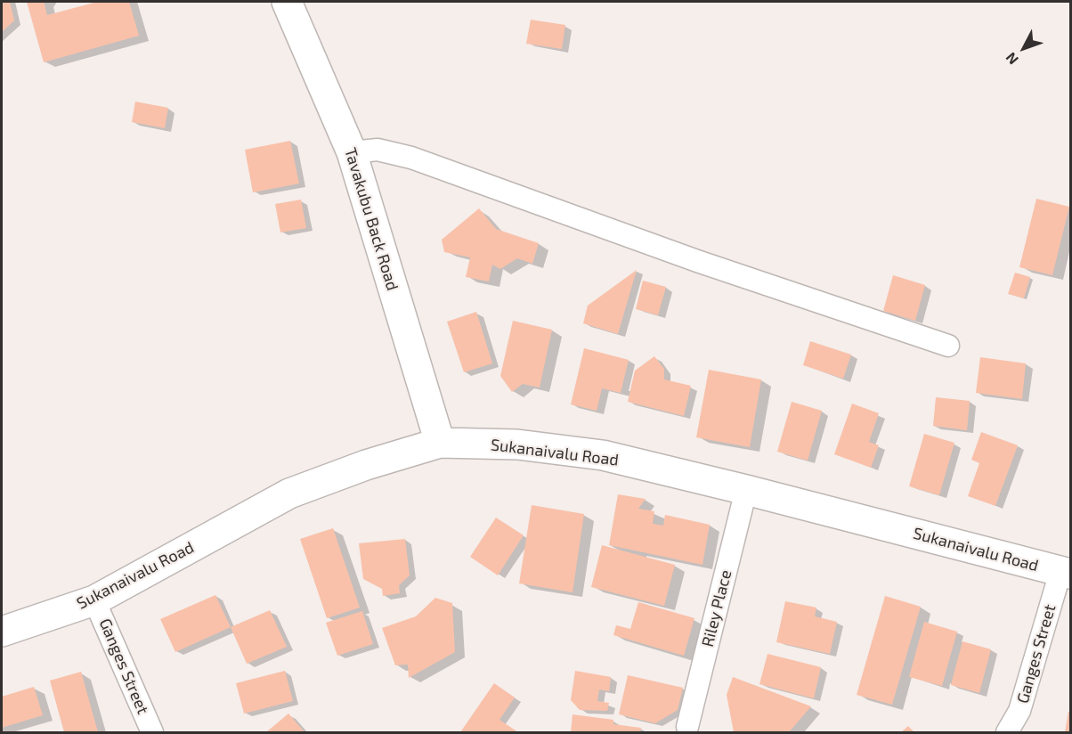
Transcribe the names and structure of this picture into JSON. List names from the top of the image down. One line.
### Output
{"streets":{"main road":["Tavakubu Back Road","Sukanaivalu Road"],"street":["Riley Place","Ganges Street"]},"crossings":[["Tavakubu Back Road","Sukanaivalu Road"],["Sukanaivalu Road","Riley Place"],["Sukanaivalu Road","Ganges Street"]],"north":"bottom left"}
